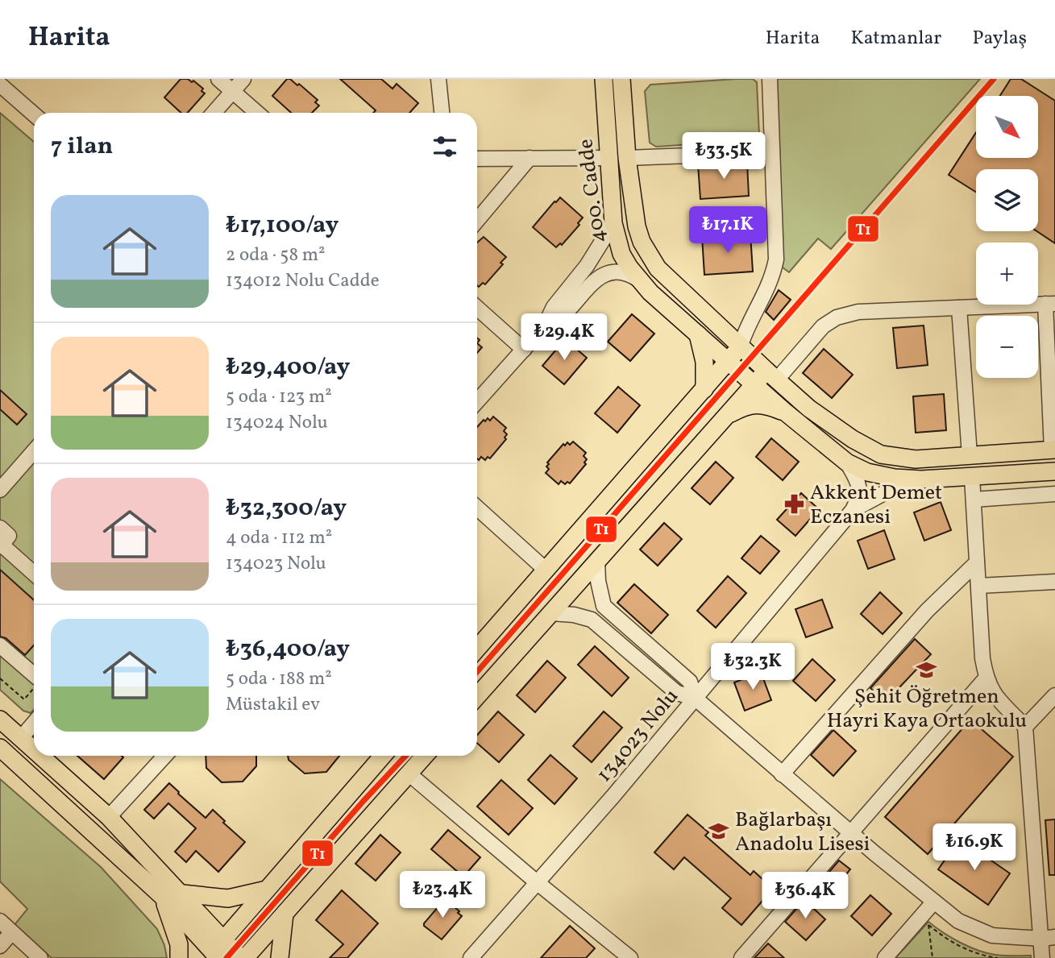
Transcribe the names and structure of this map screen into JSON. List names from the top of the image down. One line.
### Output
{"streets":{"main road":["400. Cadde"],"street":["134023 Nolu"]},"places":{"pharmacy":["Akkent Demet Eczanesi"],"school or university":["Şehit Öğretmen Hayri Kaya Ortaokulu","Bağlarbaşı Anadolu Lisesi"]},"lines":["transit line T1"],"north":"bottom right","page":{"header":"Harita","nav":["Harita","Katmanlar","Paylaş"],"map_buttons":["+","−"],"heading":"7 ilan","price":["₺33.5K","₺17.1K","₺29.4K","₺32.3K","₺16.9K","₺23.4K","₺36.4K"],"list":[{"name":"₺17,100/ay","note":"2 oda · 58 m² · 134012 Nolu Cadde"},{"name":"₺29,400/ay","note":"5 oda · 123 m² · 134024 Nolu"},{"name":"₺32,300/ay","note":"4 oda · 112 m² · 134023 Nolu"},{"name":"₺36,400/ay","note":"5 oda · 188 m² · Müstakil ev"}]}}
